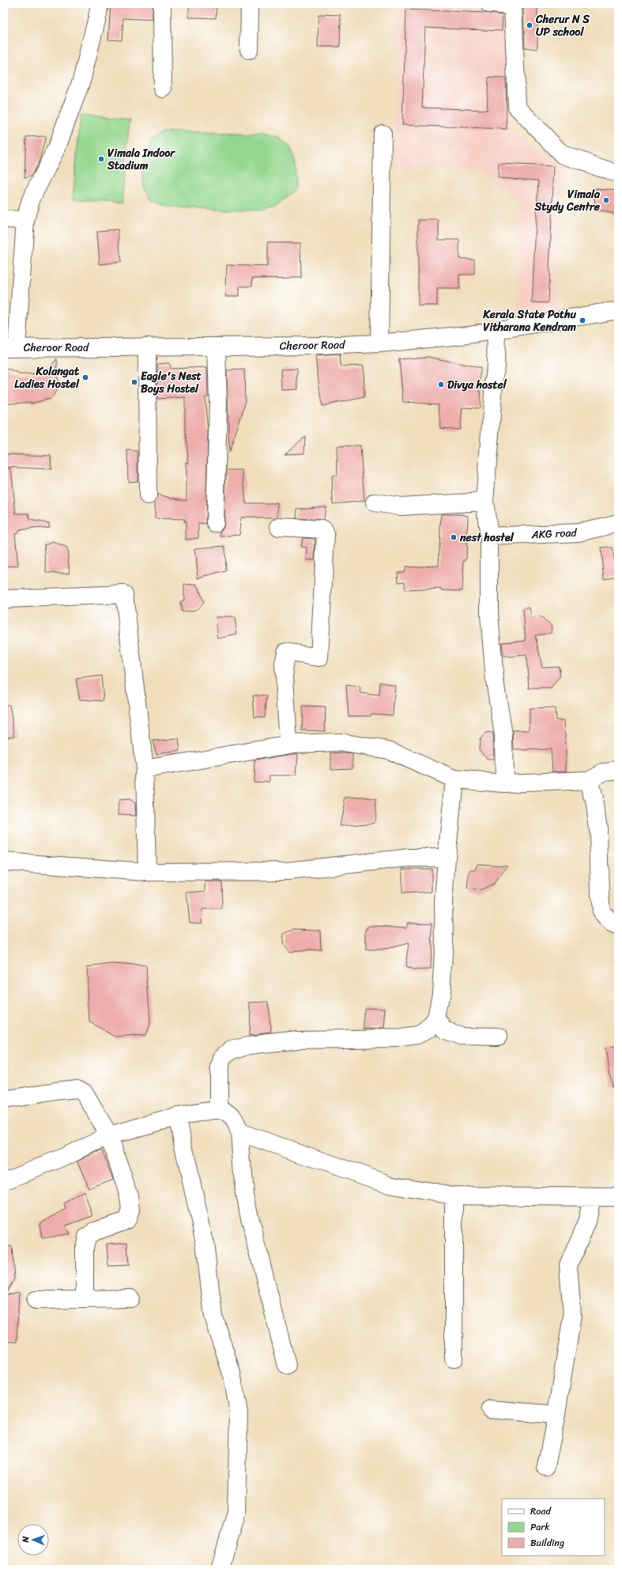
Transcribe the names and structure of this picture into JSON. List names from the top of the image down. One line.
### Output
{"streets":{"street":["Cheroor Road","AKG road"]},"places":["Cherur N S UP school","Vimala Indoor Stadium","Vimala Stydy Centre","Kerala State Pothu Vitharana Kendram","Kolangat Ladies Hostel","Eagle's Nest Boys Hostel","Divya hostel","nest hostel"],"legend":["Road","Park","Building"],"north":"left"}
